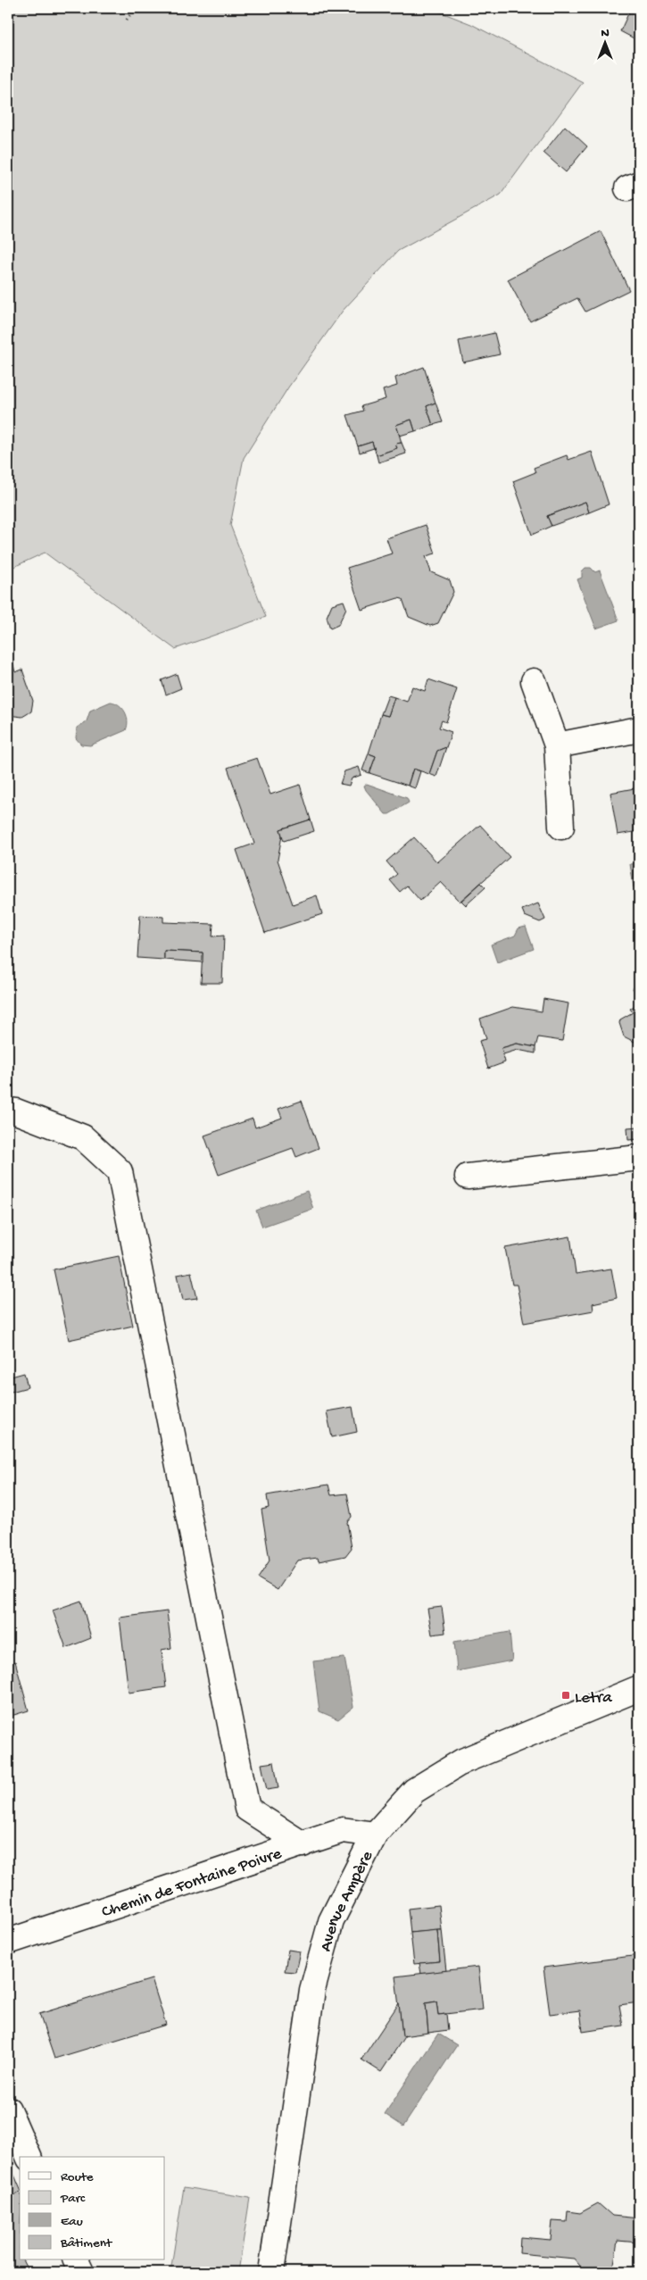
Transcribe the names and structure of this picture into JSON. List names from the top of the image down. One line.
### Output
{"streets":{"street":["Chemin de Fontaine Poivre","Avenue Ampère"]},"crossings":[["Chemin de Fontaine Poivre","Avenue Ampère"]],"places":{"transit":["Letra"]},"legend":["Route","Parc","Eau","Bâtiment"],"north":"top"}
